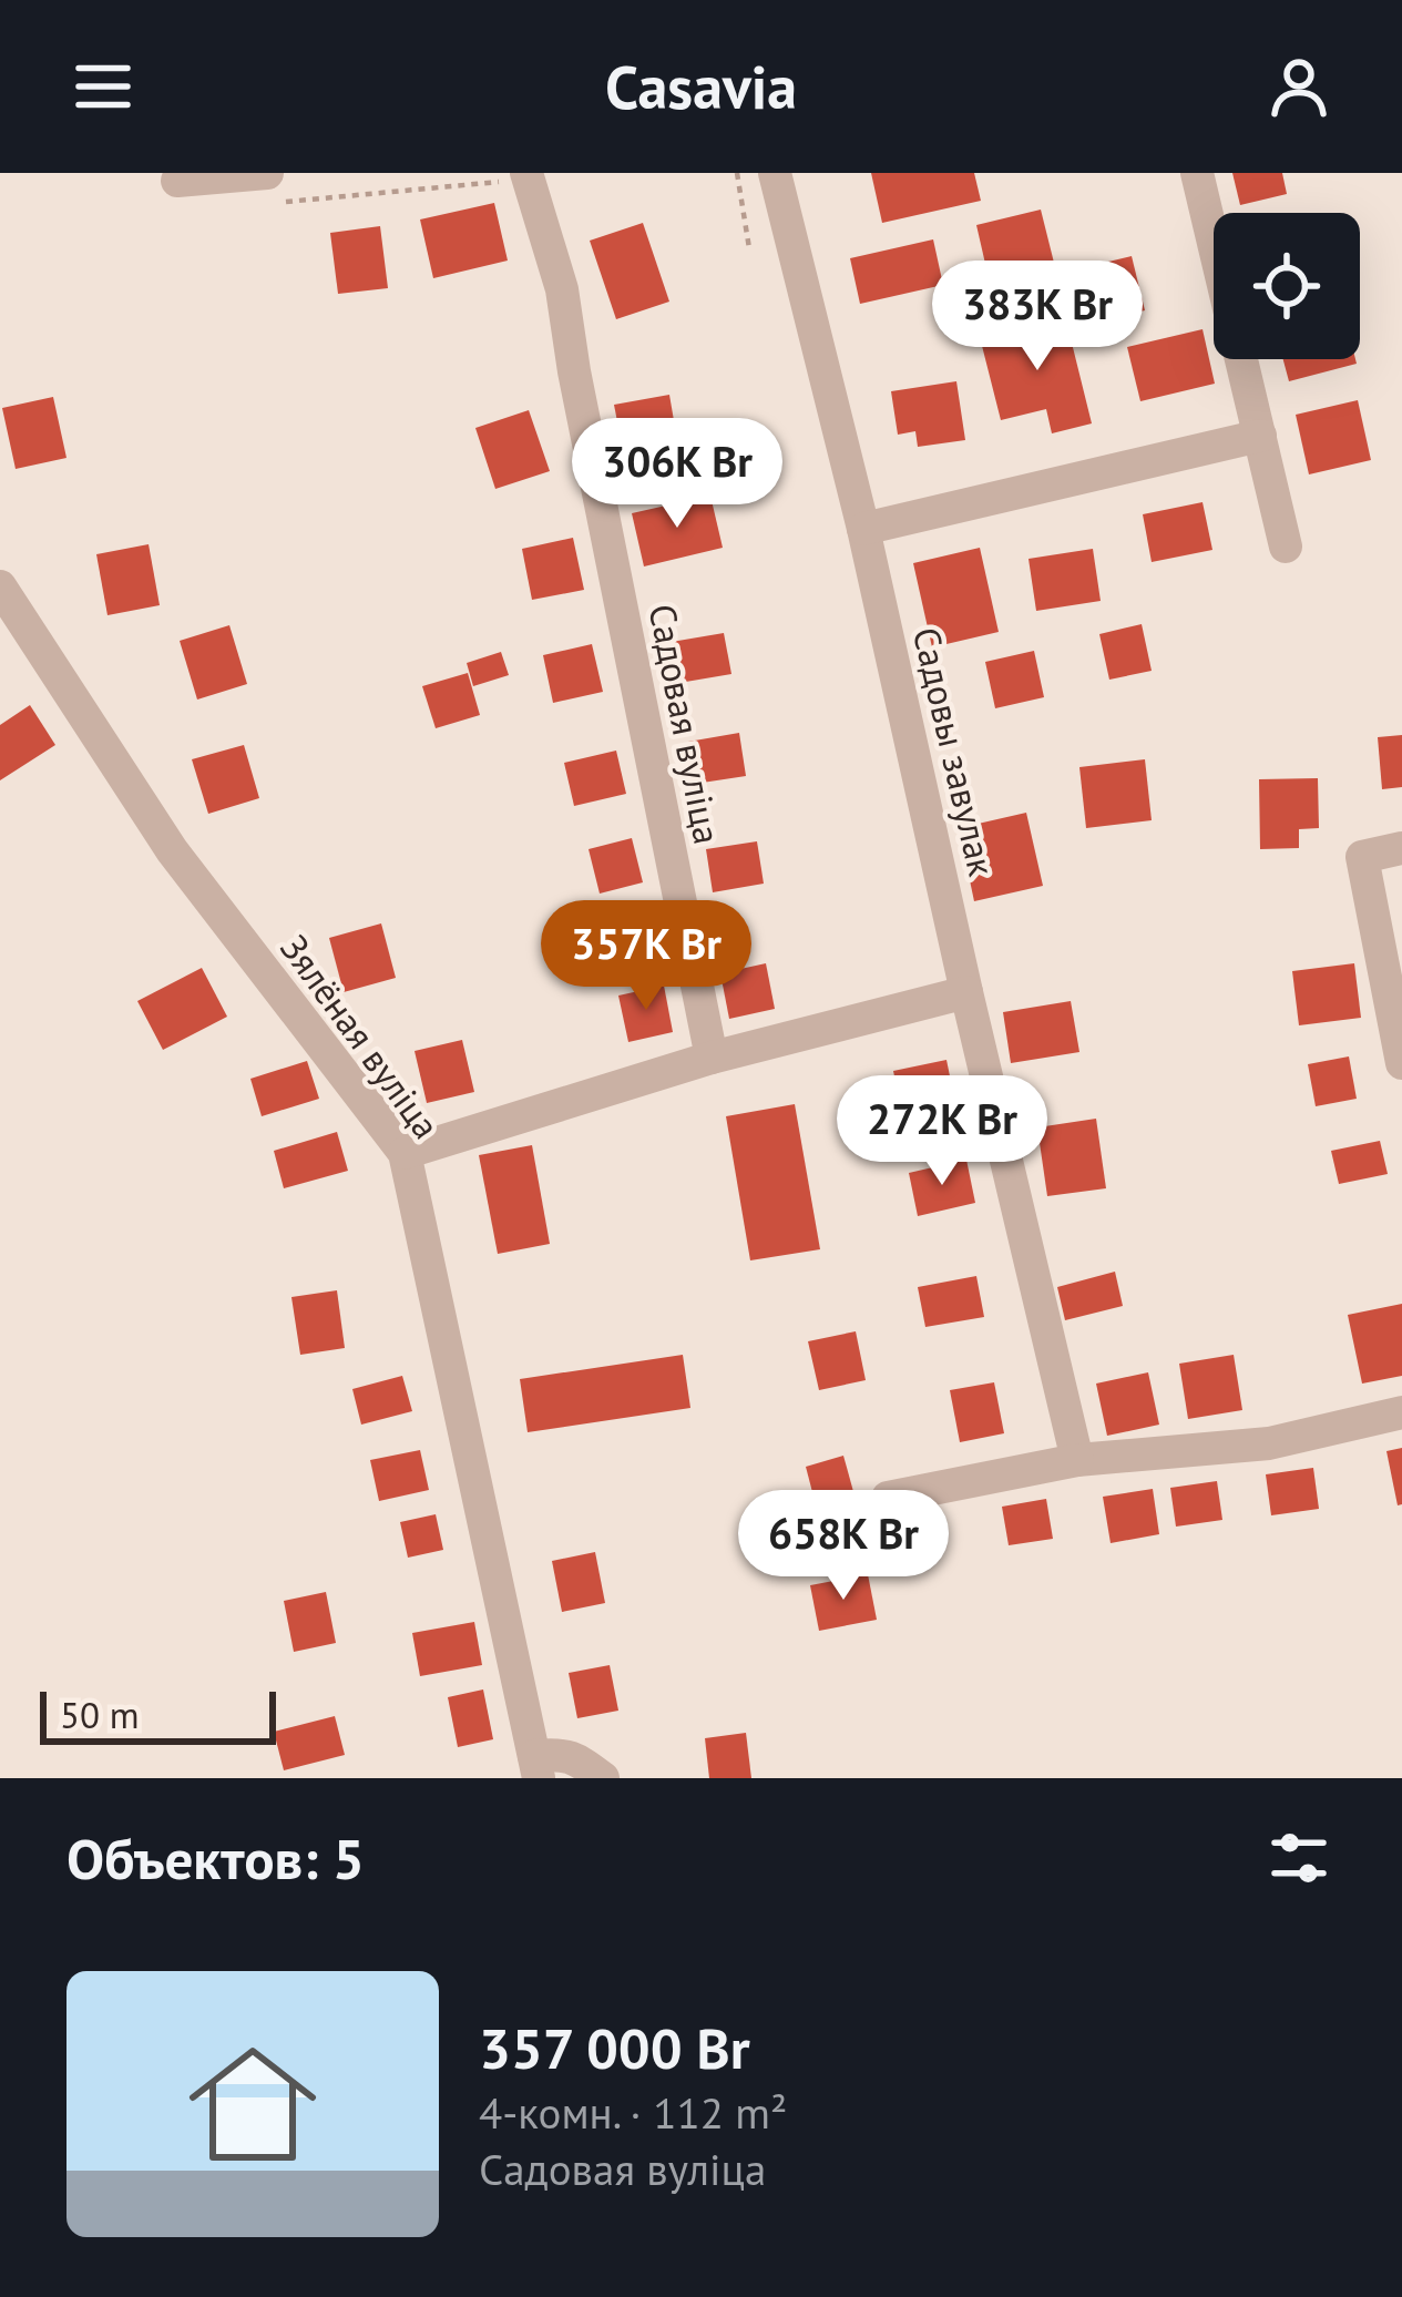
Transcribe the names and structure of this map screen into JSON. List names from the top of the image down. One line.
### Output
{"streets":{"street":["Садовая вуліца","Садовы завулак","Зялёная вуліца"]},"scale_bar":"50 m","page":{"header":"Casavia","price":["383K Br","306K Br","357K Br","272K Br","658K Br"],"scale":"50 m","heading":"Объектов: 5","list":[{"name":"357 000 Br","note":"4-комн. · 112 m² · Садовая вуліца"}]}}
